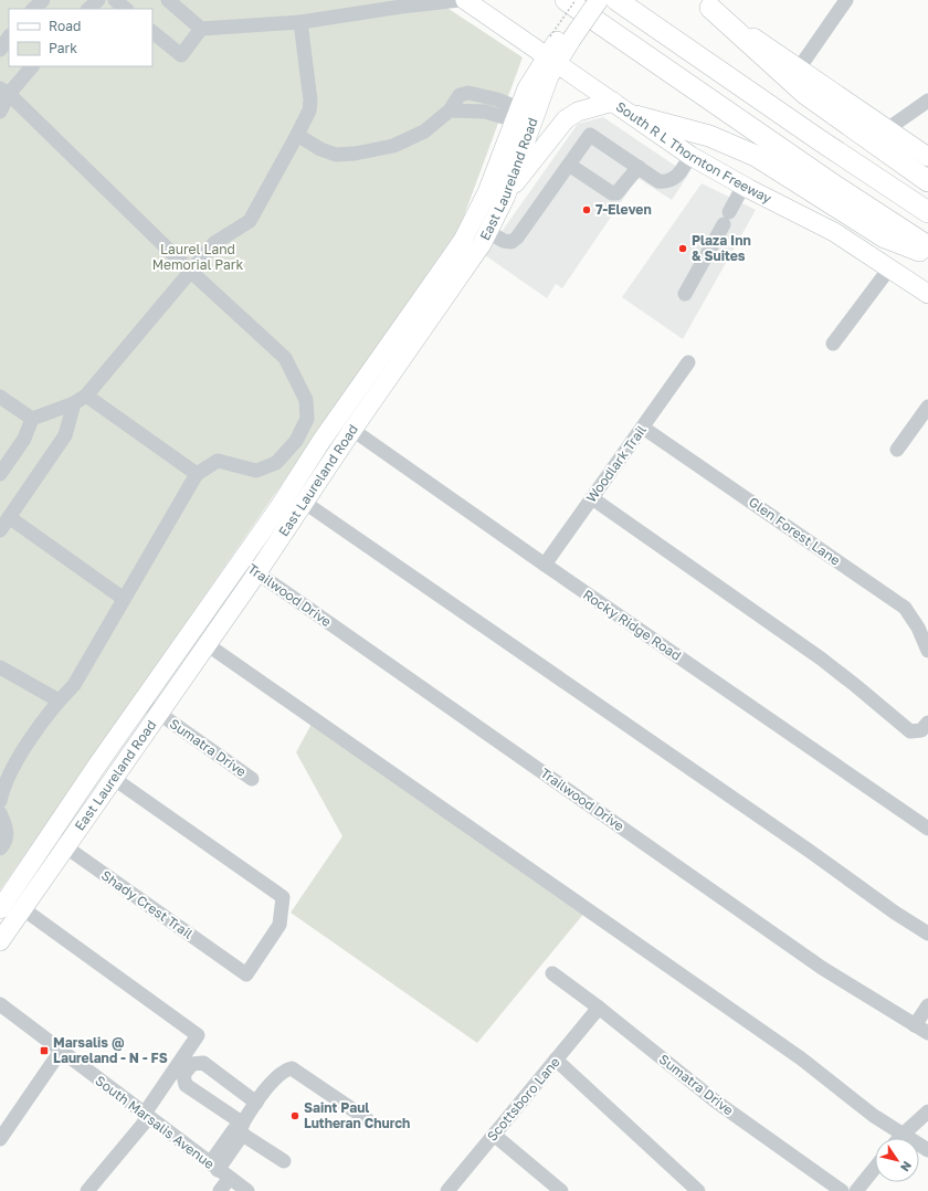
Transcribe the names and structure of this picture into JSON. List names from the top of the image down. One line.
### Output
{"streets":{"main road":["South R L Thornton Freeway","East Laureland Road"],"street":["Woodlark Trail","Glen Forest Lane","Trailwood Drive","Rocky Ridge Road","Sumatra Drive","Shady Crest Trail","Scottsboro Lane","South Marsalis Avenue"]},"crossings":[["South R L Thornton Freeway","East Laureland Road"],["East Laureland Road","Trailwood Drive"],["East Laureland Road","Rocky Ridge Road"],["East Laureland Road","Sumatra Drive"],["East Laureland Road","Shady Crest Trail"],["Woodlark Trail","Glen Forest Lane"],["Woodlark Trail","Rocky Ridge Road"],["Sumatra Drive","Scottsboro Lane"]],"parks":["Laurel Land Memorial Park"],"places":{"other":["7-Eleven","Plaza Inn & Suites","Saint Paul Lutheran Church"],"transit":["Marsalis @ Laureland - N - FS"]},"legend":["Road","Park"],"north":"bottom right"}
